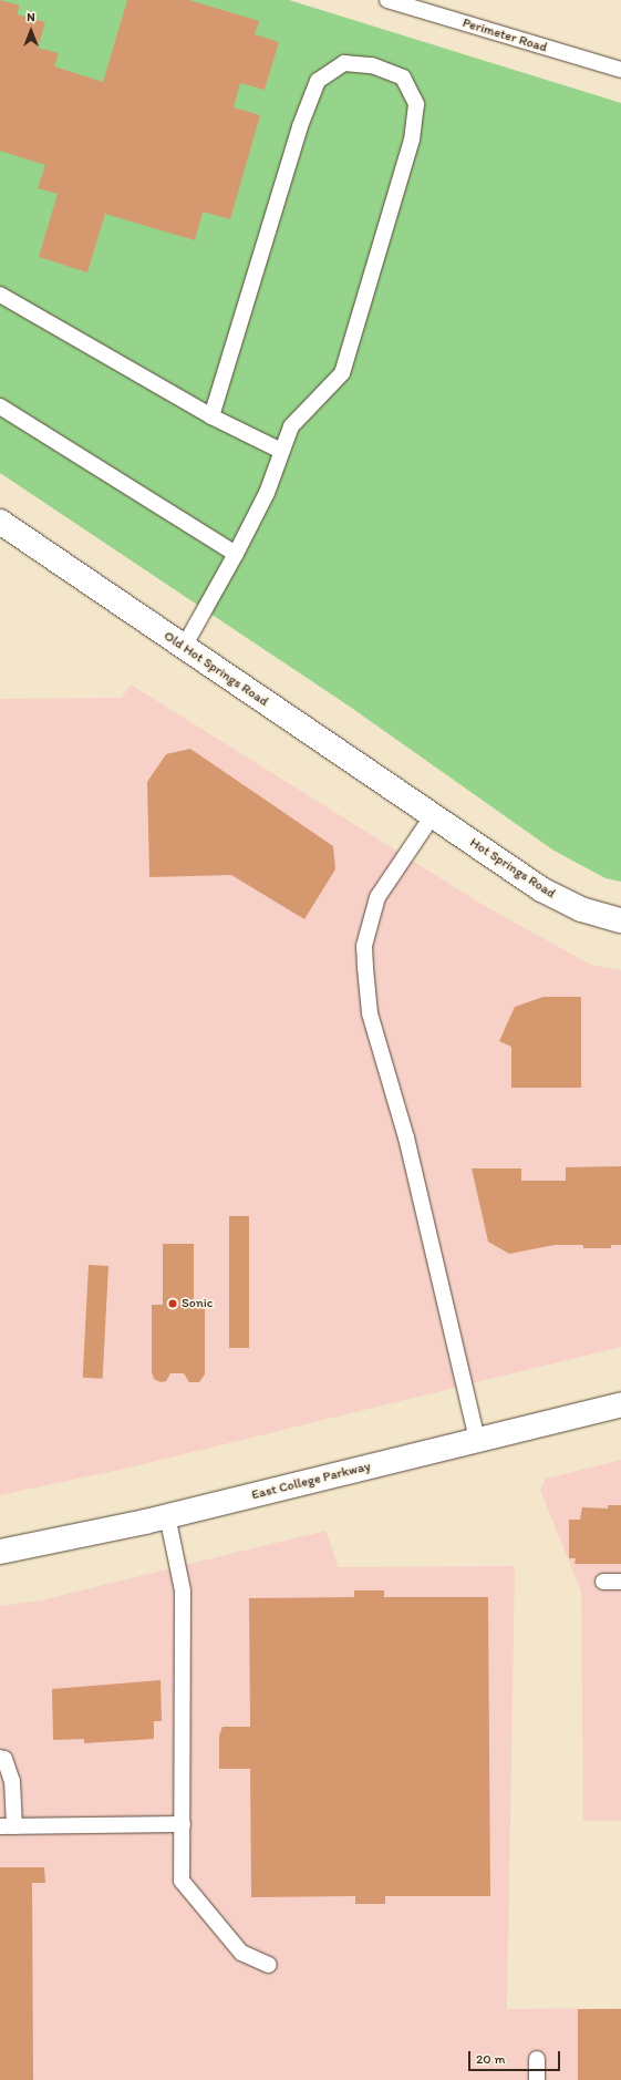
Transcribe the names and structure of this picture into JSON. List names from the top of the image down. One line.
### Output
{"streets":{"street":["Old Hot Springs Road","Hot Springs Road","East College Parkway"],"lane":["Perimeter Road"]},"crossings":[["Old Hot Springs Road","Hot Springs Road"]],"places":["Sonic"],"scale_bar":"20 m","north":"top"}
